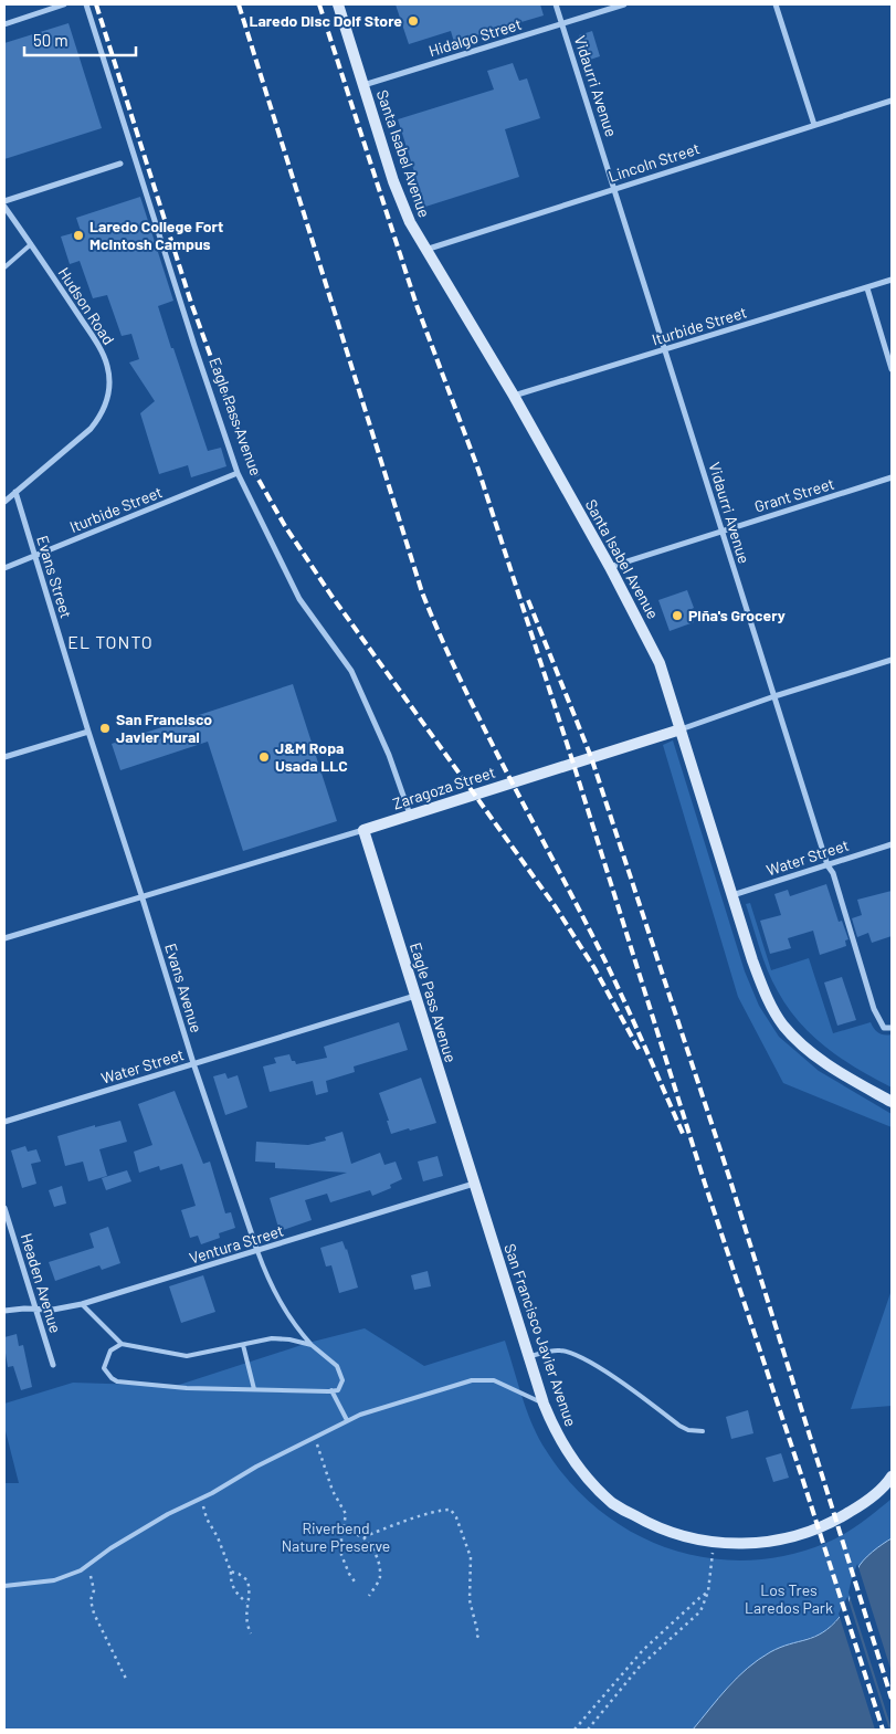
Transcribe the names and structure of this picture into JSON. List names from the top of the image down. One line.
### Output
{"streets":{"street":["Hidalgo Street","Vidaurri Avenue","Santa Isabel Avenue","Lincoln Street","Hudson Road","Iturbide Street","Eagle Pass Avenue","Grant Street","Evans Street","Zaragoza Street","Water Street","Evans Avenue","Ventura Street","Headen Avenue","San Francisco Javier Avenue"]},"crossings":[["Hidalgo Street","Vidaurri Avenue"],["Hidalgo Street","Santa Isabel Avenue"],["Vidaurri Avenue","Lincoln Street"],["Vidaurri Avenue","Iturbide Street"],["Vidaurri Avenue","Grant Street"],["Vidaurri Avenue","Zaragoza Street"],["Vidaurri Avenue","Water Street"],["Santa Isabel Avenue","Lincoln Street"],["Santa Isabel Avenue","Iturbide Street"],["Santa Isabel Avenue","Grant Street"],["Santa Isabel Avenue","Zaragoza Street"],["Santa Isabel Avenue","Water Street"],["Hudson Road","Evans Street"],["Iturbide Street","Eagle Pass Avenue"],["Iturbide Street","Evans Street"],["Eagle Pass Avenue","Zaragoza Street"],["Eagle Pass Avenue","Water Street"],["Eagle Pass Avenue","Ventura Street"],["Eagle Pass Avenue","San Francisco Javier Avenue"],["Evans Street","Evans Avenue"],["Zaragoza Street","Evans Avenue"],["Water Street","Evans Avenue"],["Evans Avenue","Ventura Street"],["Ventura Street","Headen Avenue"],["Ventura Street","San Francisco Javier Avenue"]],"districts":["EL TONTO"],"parks":["Riverbend Nature Preserve","Los Tres Laredos Park"],"places":["Laredo Disc Dolf Store","Laredo College Fort McIntosh Campus","Piña's Grocery","San Francisco Javier Mural","J&M Ropa Usada LLC"],"scale_bar":"50 m"}
